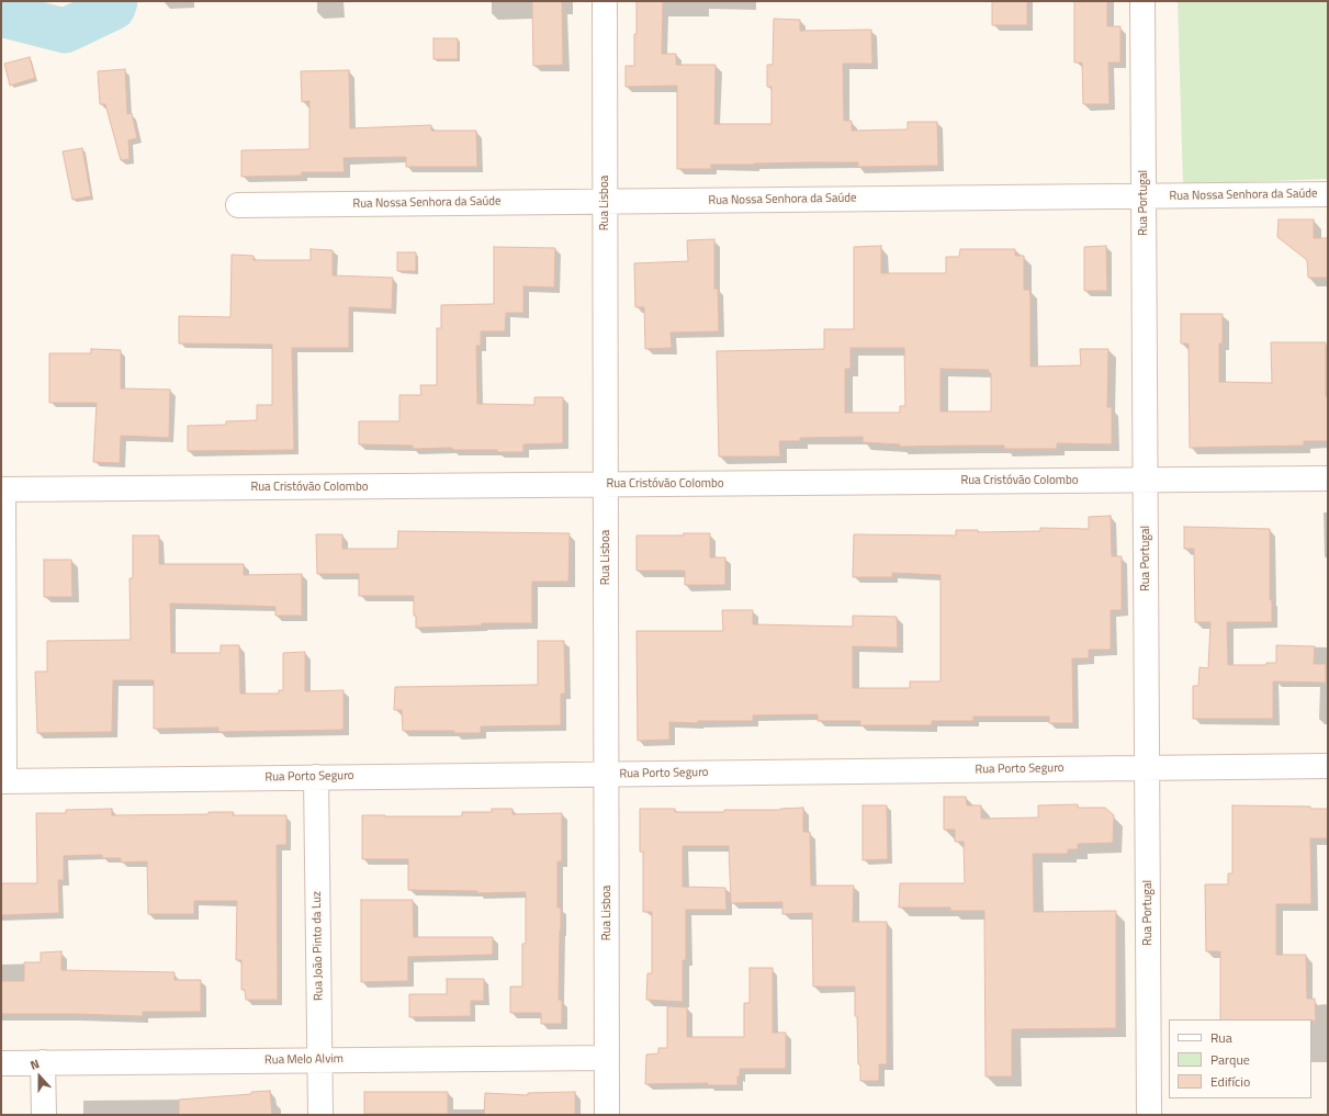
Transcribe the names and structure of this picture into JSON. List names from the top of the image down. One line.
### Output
{"streets":{"street":["Rua Nossa Senhora da Saúde","Rua Lisboa","Rua Portugal","Rua Cristóvão Colombo","Rua Porto Seguro","Rua João Pinto da Luz","Rua Melo Alvim"]},"crossings":[["Rua Nossa Senhora da Saúde","Rua Lisboa"],["Rua Nossa Senhora da Saúde","Rua Portugal"],["Rua Lisboa","Rua Cristóvão Colombo"],["Rua Lisboa","Rua Porto Seguro"],["Rua Lisboa","Rua Melo Alvim"],["Rua Portugal","Rua Cristóvão Colombo"],["Rua Portugal","Rua Porto Seguro"],["Rua Porto Seguro","Rua João Pinto da Luz"],["Rua João Pinto da Luz","Rua Melo Alvim"]],"legend":["Rua","Parque","Edifício"],"north":"top"}
